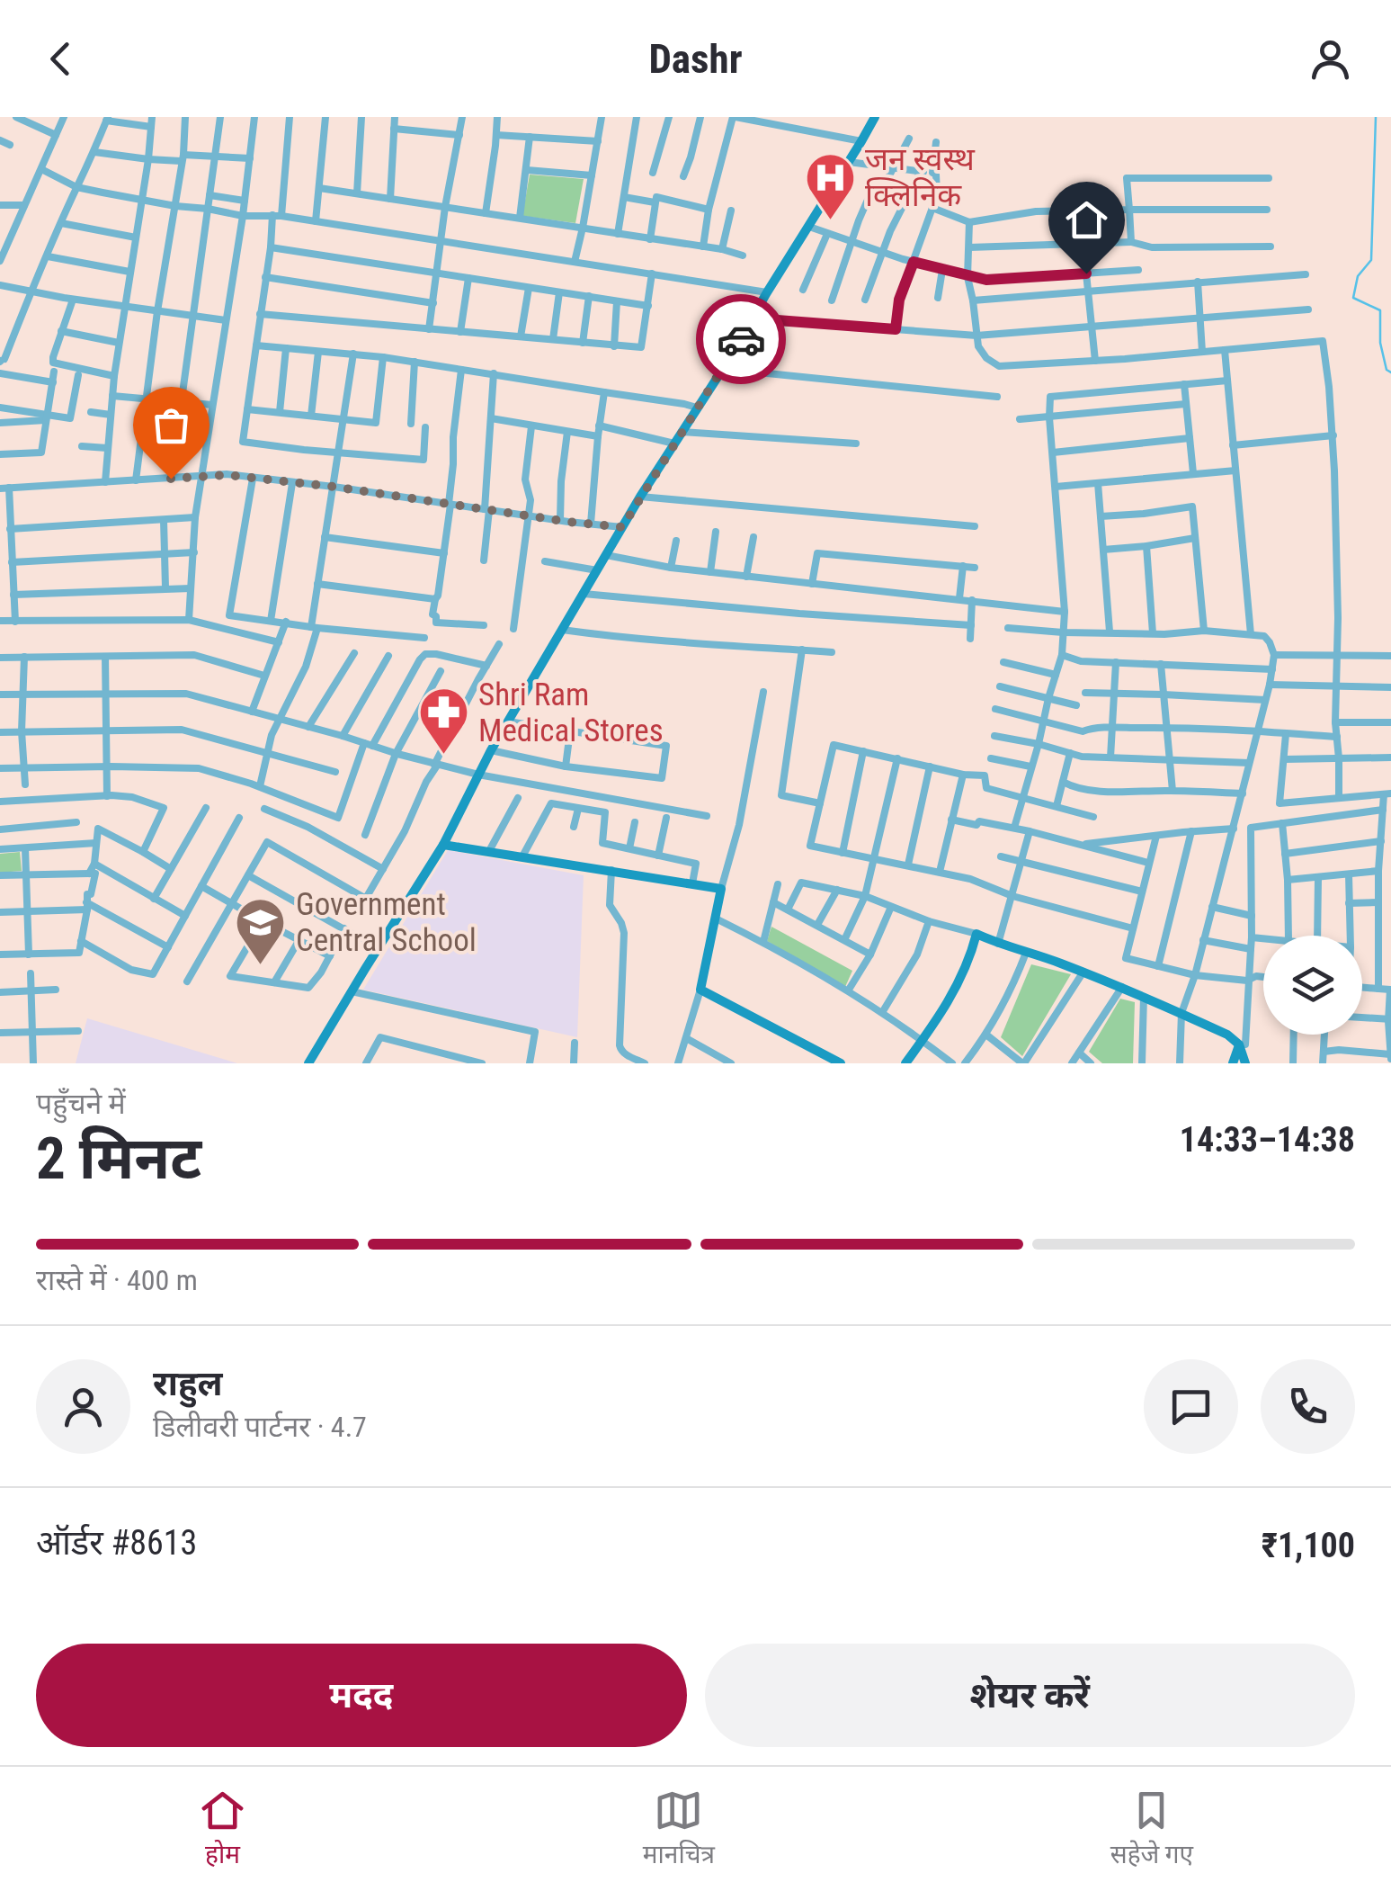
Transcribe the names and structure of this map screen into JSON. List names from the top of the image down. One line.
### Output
{"places":{"hospital":["जन स्वस्थ क्लिनिक"],"pharmacy":["Shri Ram Medical Stores"],"school or university":["Government Central School"]},"page":{"header":"Dashr","heading":["2 मिनट","पहुँचने में","14:33–14:38"],"panel":["राहुल","डिलीवरी पार्टनर · 4.7","ऑर्डर #8613","₹1,100"],"bar":"रास्ते में · 400 m","buttons":["मदद","शेयर करें"],"tabs":["होम","मानचित्र","सहेजे गए"]}}
